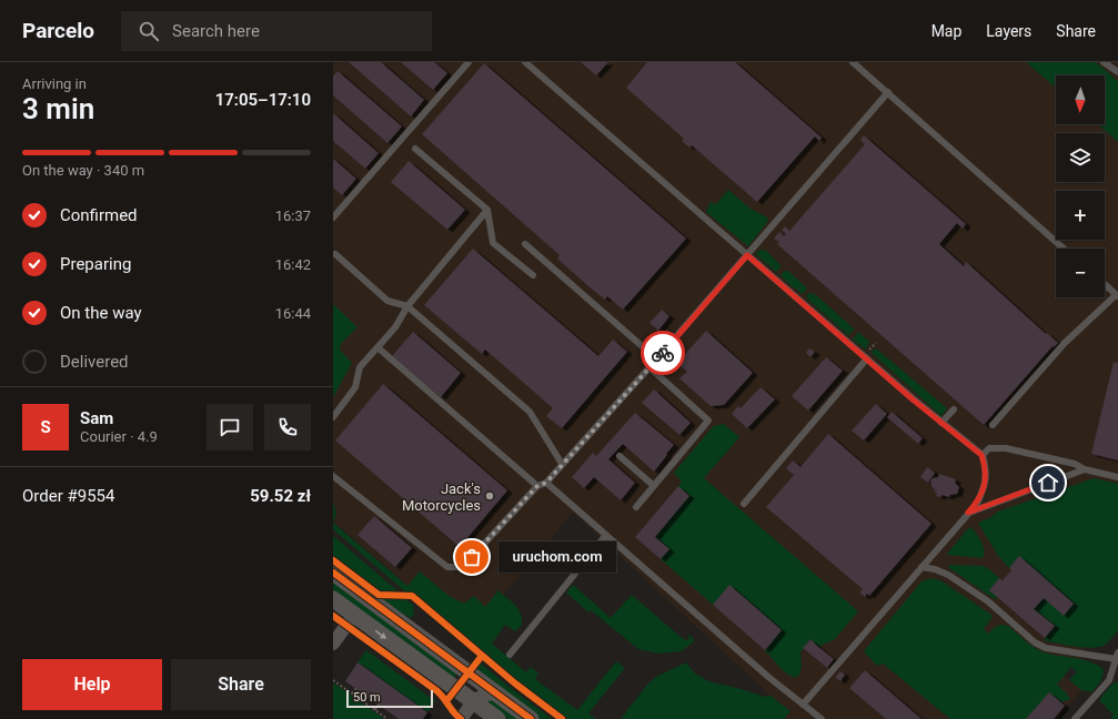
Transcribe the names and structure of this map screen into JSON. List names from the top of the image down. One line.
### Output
{"places":["Jack's Motorcycles","uruchom.com"],"scale_bar":"50 m","north":"bottom","page":{"header":"Parcelo","search":"Search here","nav":["Map","Layers","Share"],"heading":["3 min","Arriving in","17:05–17:10"],"panel":["Sam","Courier · 4.9","Order #9554","59.52 zł"],"map_buttons":["+","−"],"bar":"On the way · 340 m","list":[["Confirmed","16:37"],["Preparing","16:42"],["On the way","16:44"],"Delivered"],"round":"S","bubble":"uruchom.com","buttons":["Help","Share"],"scale":"50 m"}}
